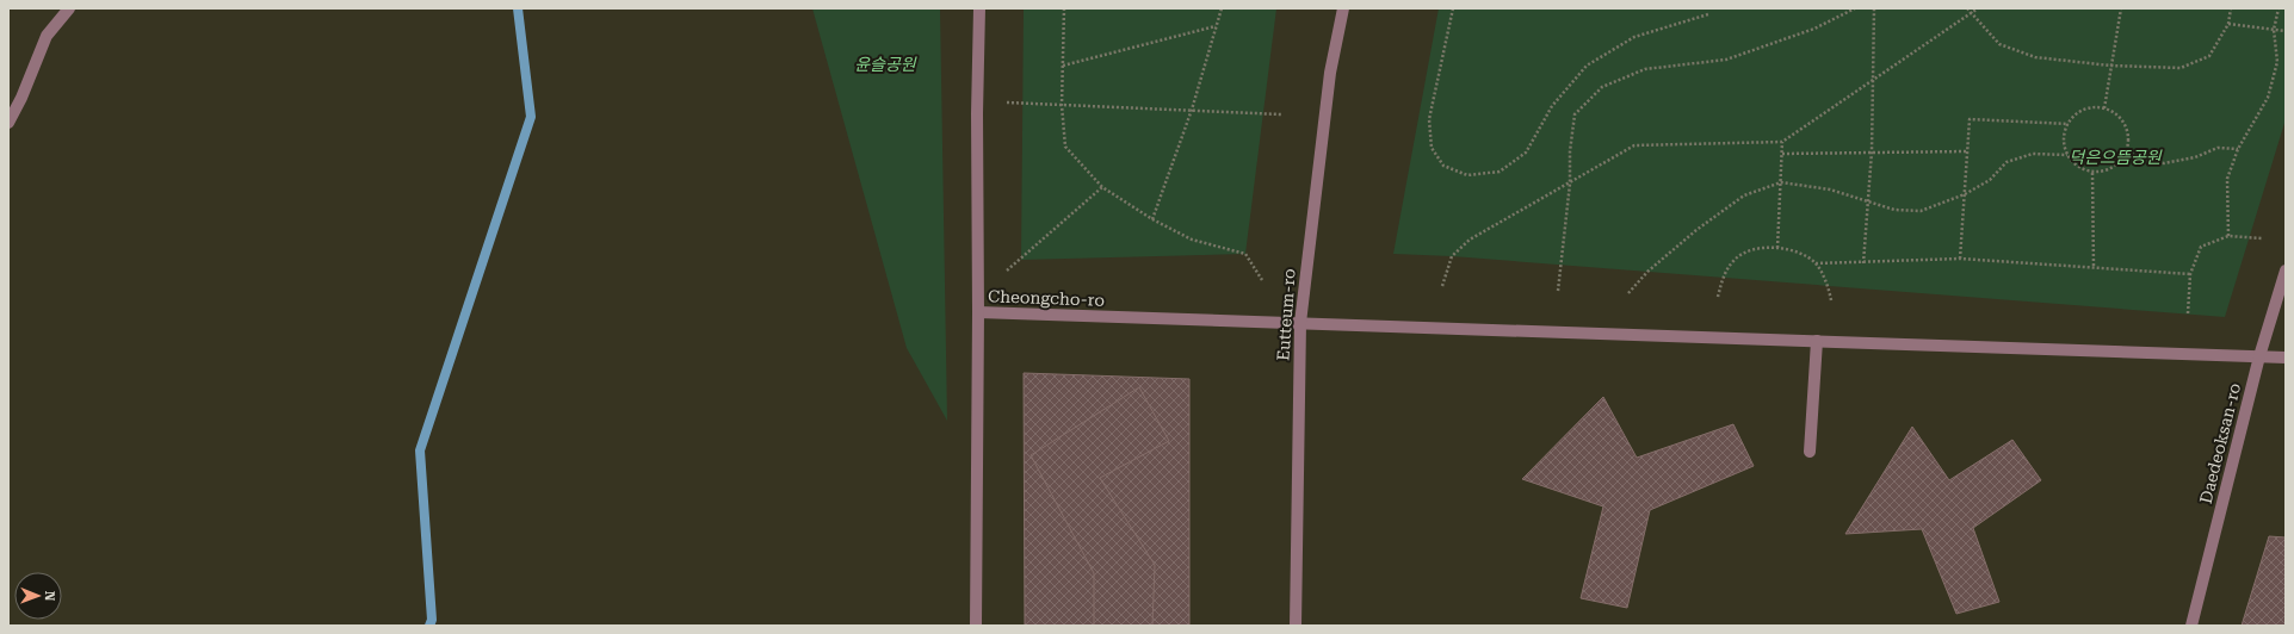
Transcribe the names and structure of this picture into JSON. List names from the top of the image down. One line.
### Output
{"streets":{"street":["Cheongcho-ro","Eutteum-ro","Daedeoksan-ro"]},"crossings":[["Cheongcho-ro","Eutteum-ro"],["Cheongcho-ro","Daedeoksan-ro"]],"parks":["윤슬공원","덕은으뜸공원"],"north":"right"}
